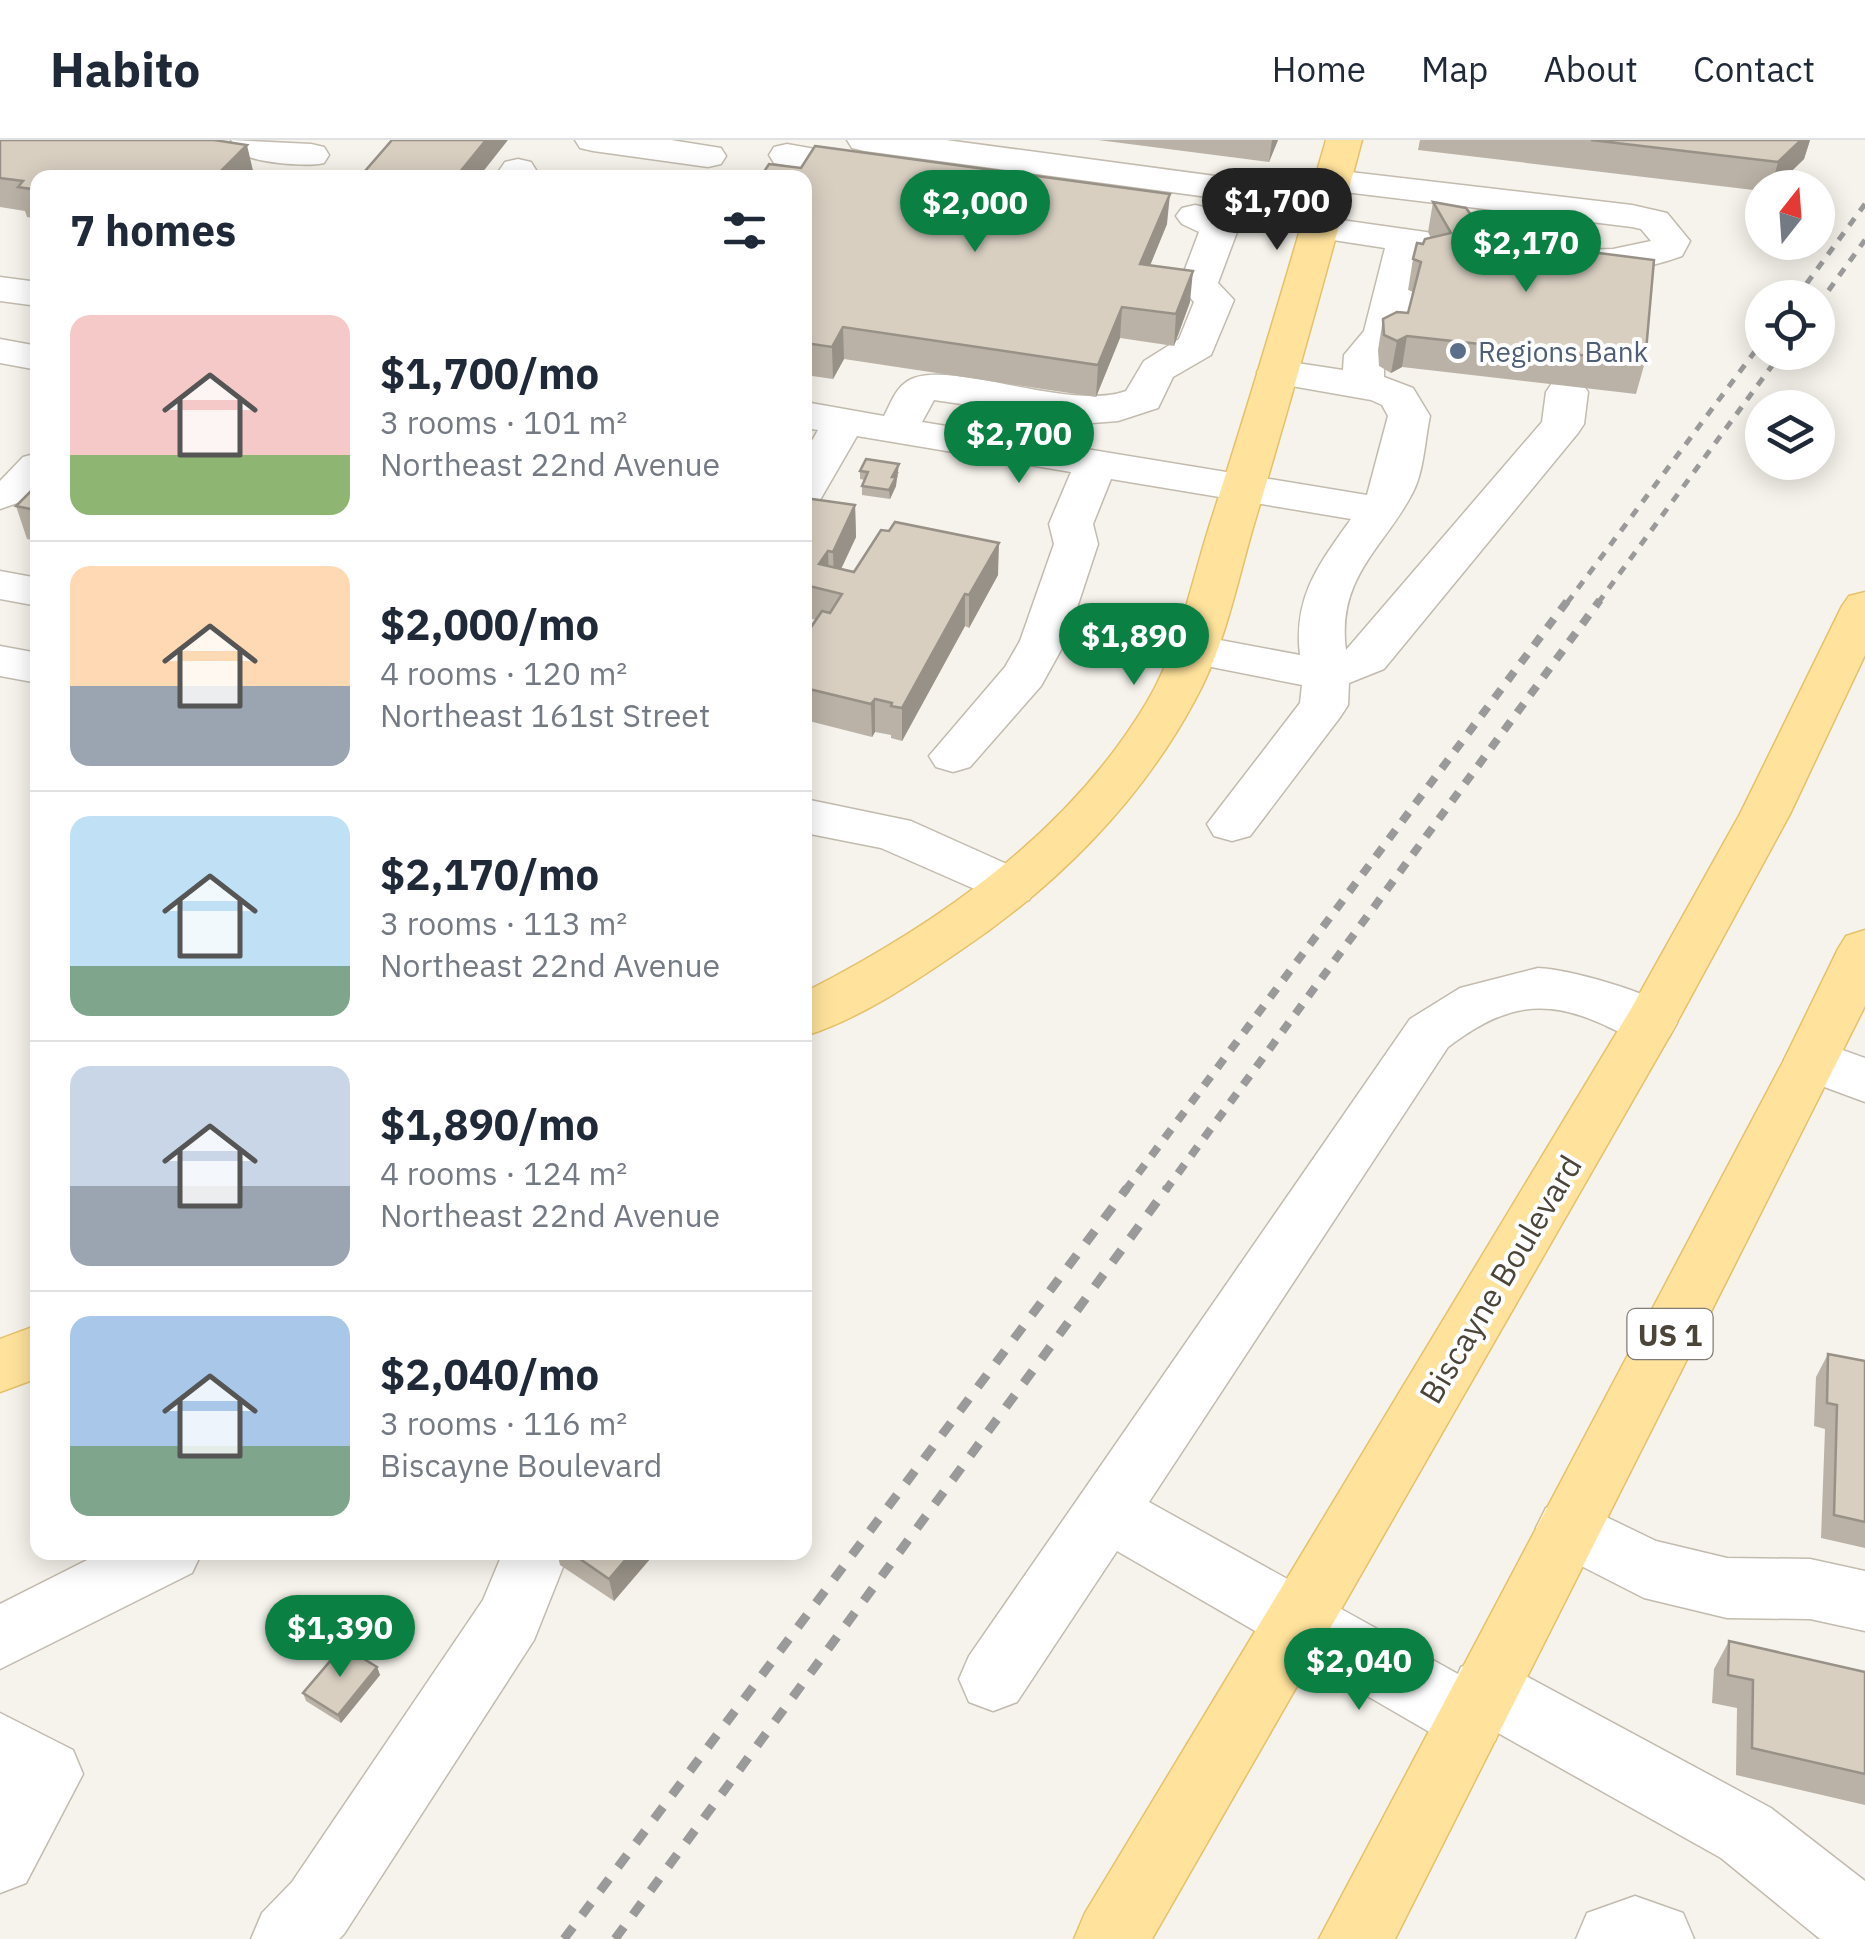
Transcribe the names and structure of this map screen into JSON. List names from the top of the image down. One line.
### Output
{"streets":{"main road":["Biscayne Boulevard","US 1"]},"places":["Regions Bank"],"north":"top","page":{"header":"Habito","nav":["Home","Map","About","Contact"],"price":["$1,700","$2,000","$2,170","$2,700","$1,890","$1,390","$2,040"],"heading":"7 homes","list":[{"name":"$1,700/mo","note":"3 rooms · 101 m² · Northeast 22nd Avenue"},{"name":"$2,000/mo","note":"4 rooms · 120 m² · Northeast 161st Street"},{"name":"$2,170/mo","note":"3 rooms · 113 m² · Northeast 22nd Avenue"},{"name":"$1,890/mo","note":"4 rooms · 124 m² · Northeast 22nd Avenue"},{"name":"$2,040/mo","note":"3 rooms · 116 m² · Biscayne Boulevard"}]}}
